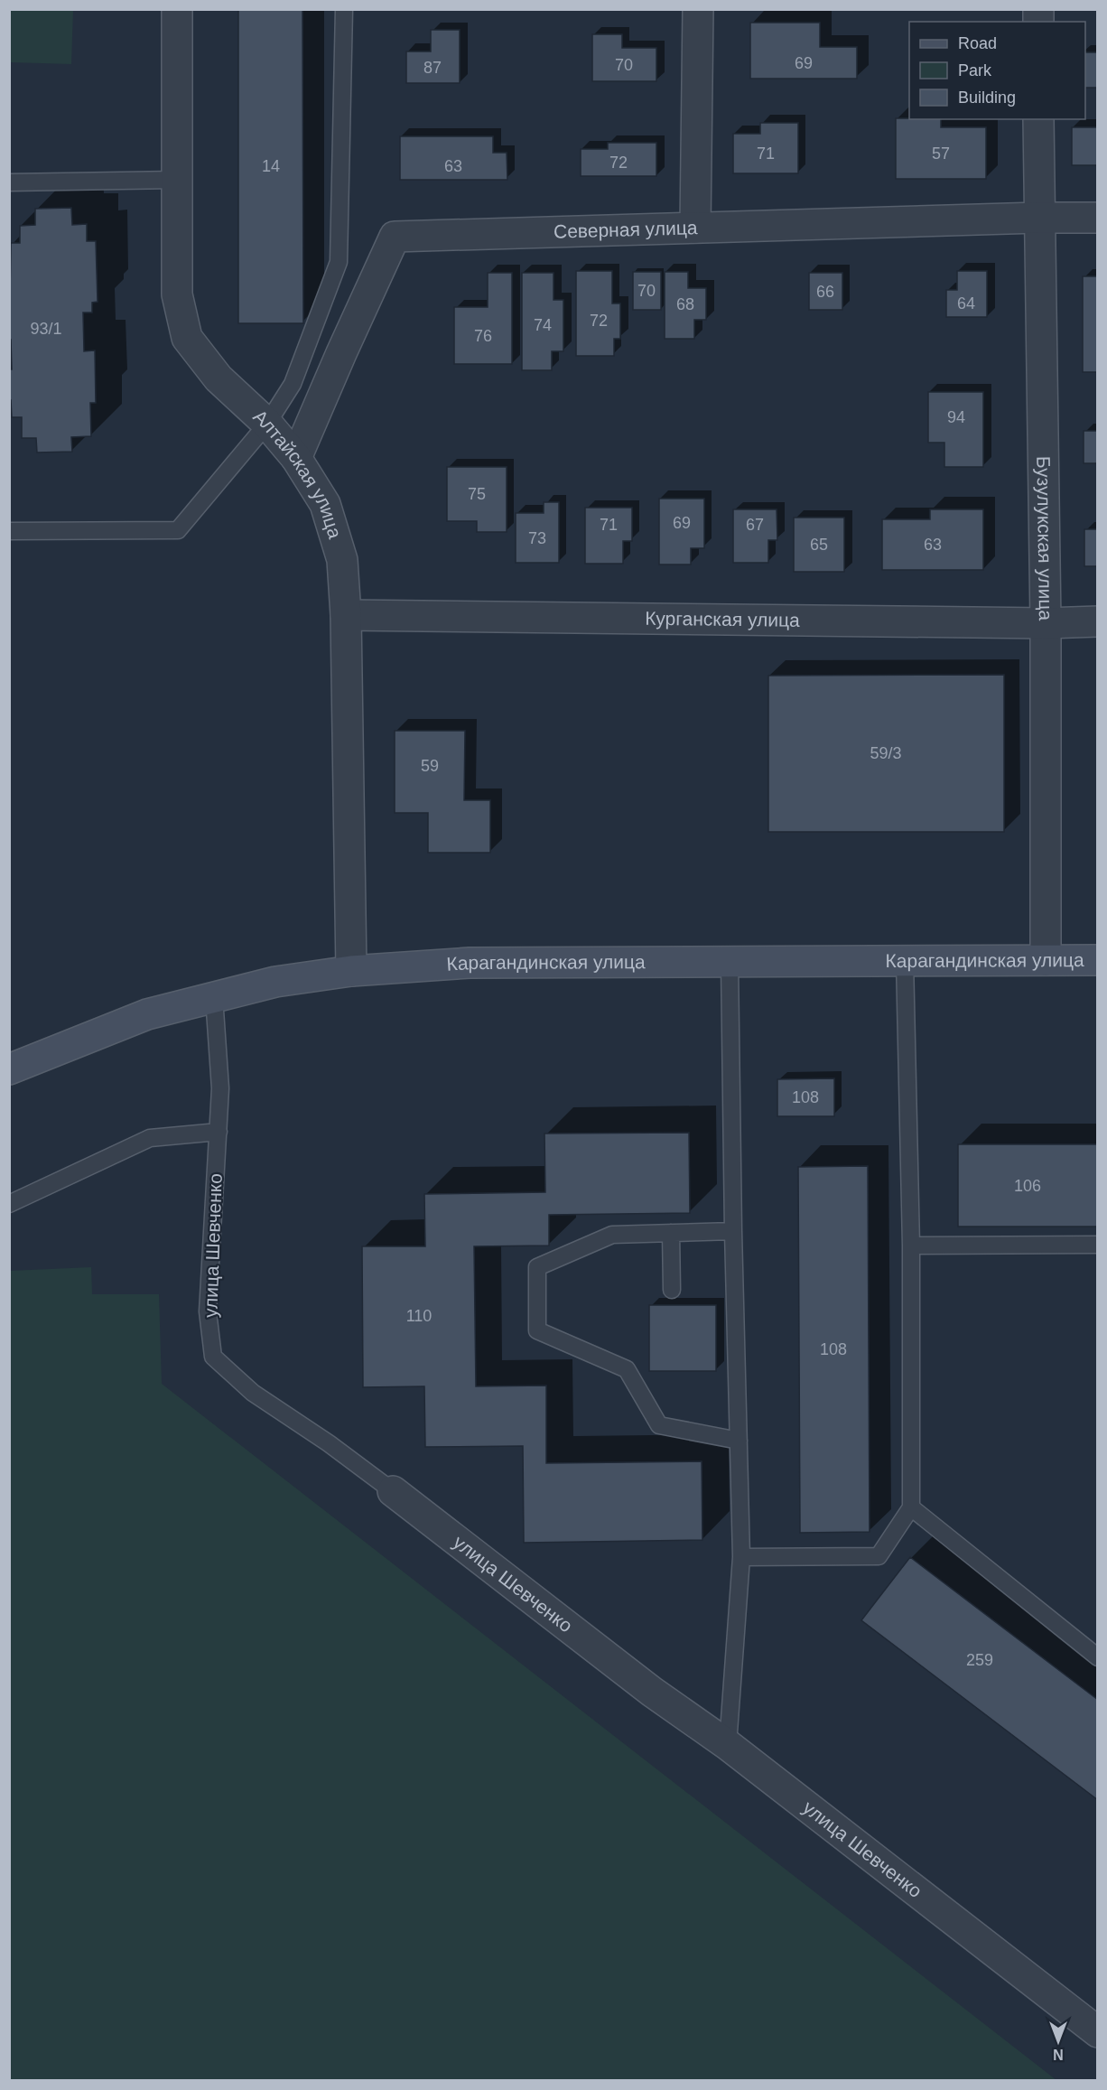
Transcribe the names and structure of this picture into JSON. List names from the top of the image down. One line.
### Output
{"streets":{"main road":["Карагандинская улица"],"street":["Северная улица","Алтайская улица","Бузулукская улица","Курганская улица","улица Шевченко"]},"crossings":[["Северная улица","Алтайская улица"],["Северная улица","Бузулукская улица"],["Алтайская улица","Курганская улица"],["Алтайская улица","Карагандинская улица"],["Бузулукская улица","Курганская улица"],["Бузулукская улица","Карагандинская улица"],["Карагандинская улица","улица Шевченко"]],"house_numbers":["69","70","87","71","57","72","14","63","70","66","64","68","72","74","93/1","76","94","75","69","71","67","73","65","63","59/3","59","108","106","110","108","259"],"legend":["Road","Park","Building"],"north":"bottom"}
